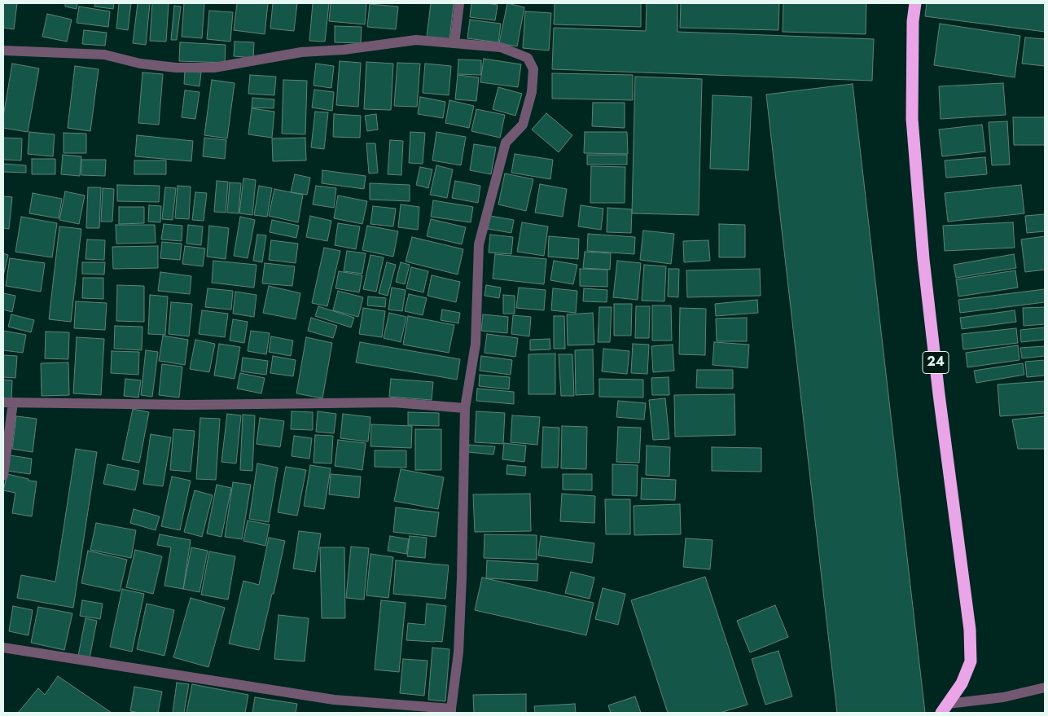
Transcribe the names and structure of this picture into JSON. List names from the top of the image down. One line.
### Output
{"streets":{"highway":["24"]}}
